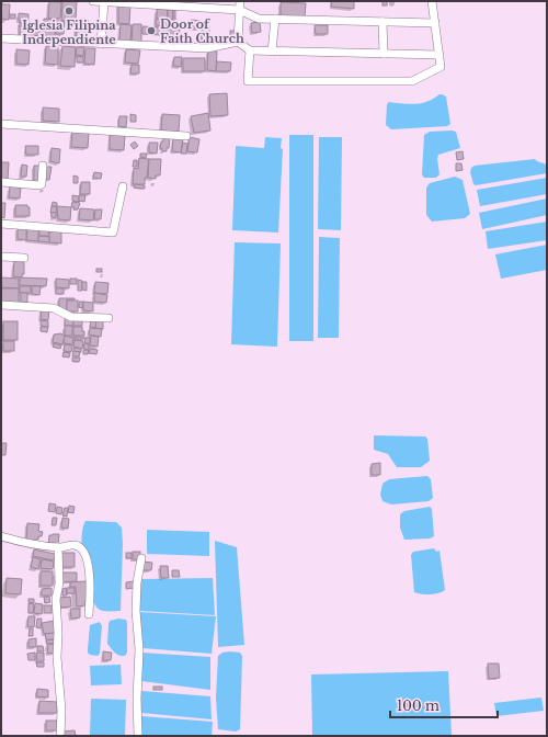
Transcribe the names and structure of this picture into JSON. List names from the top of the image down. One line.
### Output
{"places":["Iglesia Filipina Independiente","Door of Faith Church"],"scale_bar":"100 m"}
